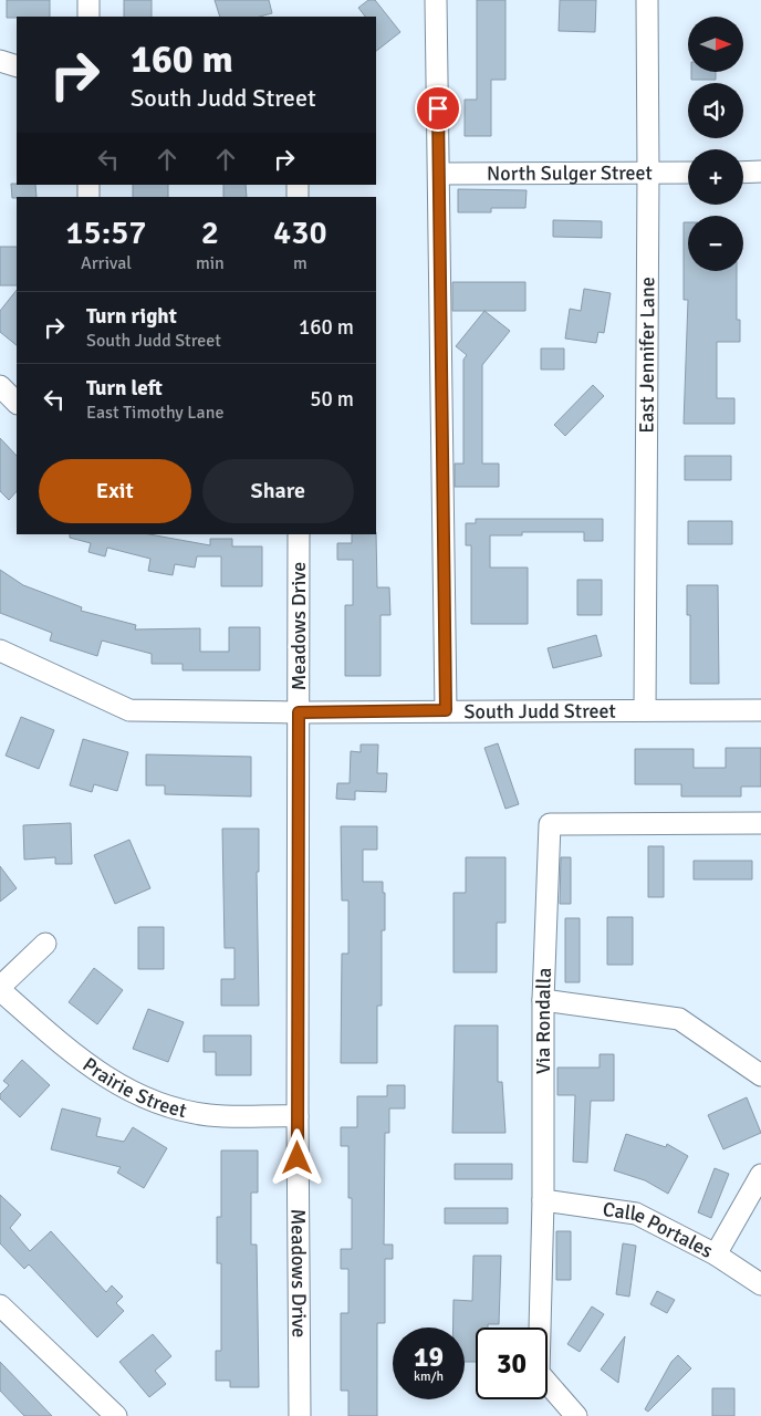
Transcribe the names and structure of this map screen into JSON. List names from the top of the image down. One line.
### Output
{"streets":{"street":["North Sulger Street","East Jennifer Lane","Meadows Drive","South Judd Street","Via Rondalla","Prairie Street","Calle Portales"]},"crossings":[["North Sulger Street","East Jennifer Lane"],["East Jennifer Lane","South Judd Street"],["Meadows Drive","South Judd Street"],["Meadows Drive","Prairie Street"],["Via Rondalla","Calle Portales"]],"north":"right","page":{"map_buttons":["+","−"],"turn":["160 m","South Judd Street"],"eta":["15:57","Arrival","2","min","430","m"],"list":[{"name":"Turn right","note":"South Judd Street","value":"160 m"},{"name":"Turn left","note":"East Timothy Lane","value":"50 m"}],"buttons":["Exit","Share"],"speed":"19 km/h","limit":"30"}}
